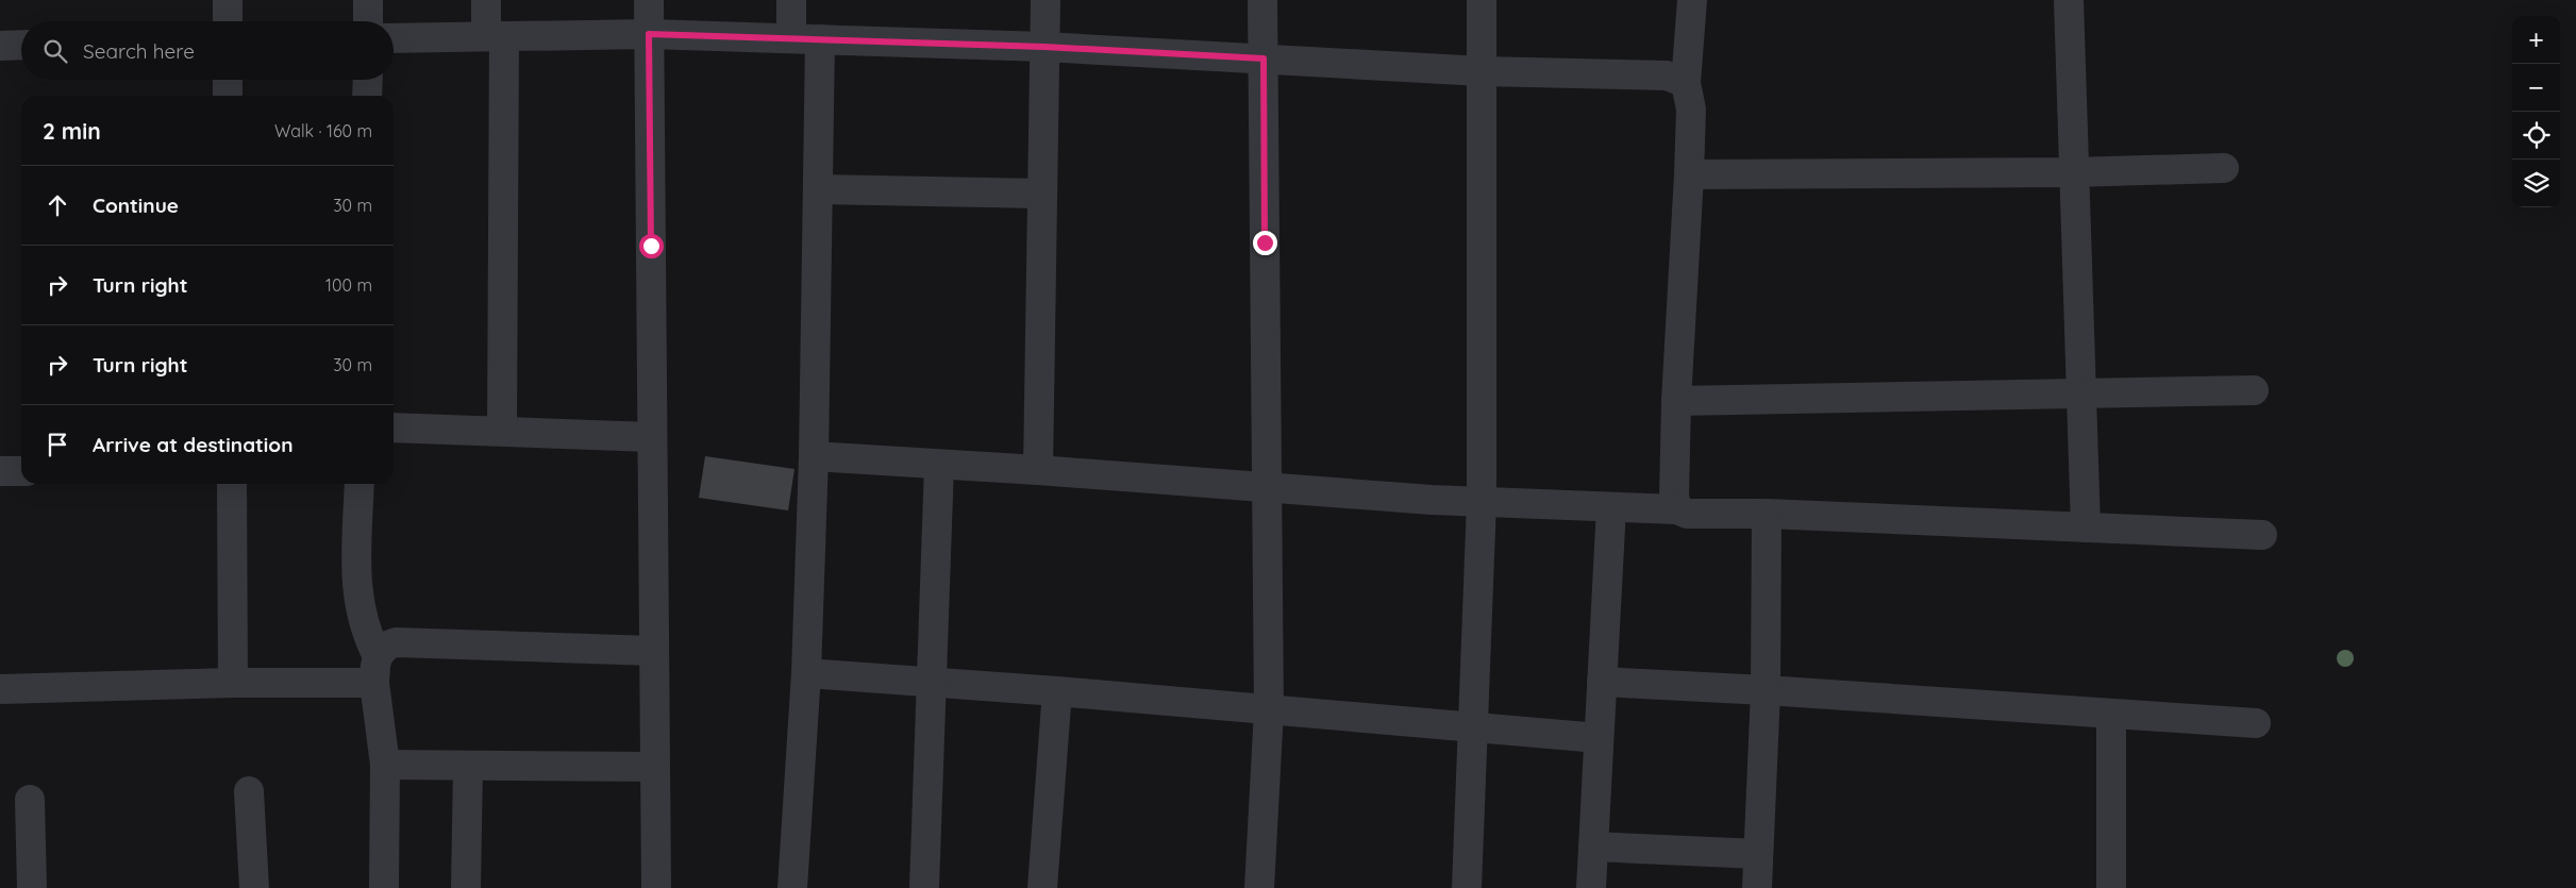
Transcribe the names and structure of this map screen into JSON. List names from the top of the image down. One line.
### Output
{"page":{"map_buttons":["+","−"],"search":"Search here","heading":["2 min","Walk · 160 m"],"list":[["Continue","30 m"],["Turn right","100 m"],["Turn right","30 m"],"Arrive at destination"]}}
